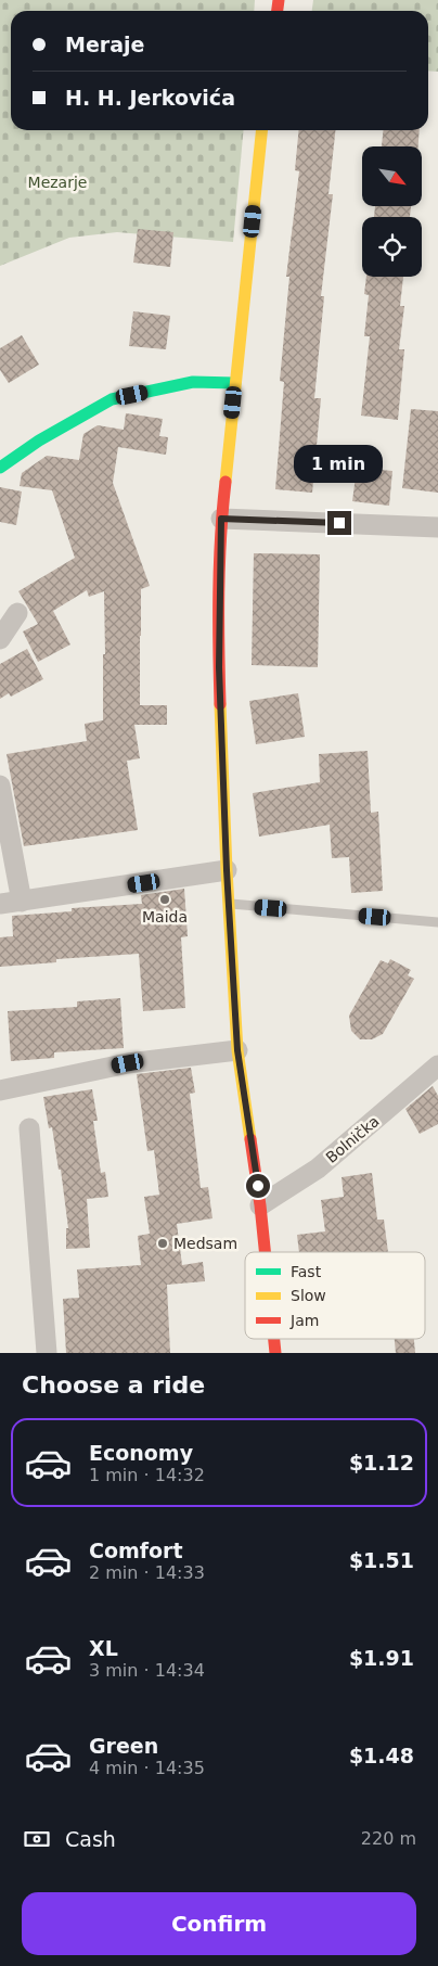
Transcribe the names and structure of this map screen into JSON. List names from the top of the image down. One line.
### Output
{"streets":{"street":["Bolnička"]},"parks":["Mezarje"],"places":["Maida","Medsam"],"legend":["Fast","Slow","Jam"],"north":"bottom right","page":{"banner":["Meraje","H. H. Jerkovića"],"bubble":"1 min","heading":"Choose a ride","list":[{"name":"Economy","note":"1 min · 14:32","value":"$1.12"},{"name":"Comfort","note":"2 min · 14:33","value":"$1.51"},{"name":"XL","note":"3 min · 14:34","value":"$1.91"},{"name":"Green","note":"4 min · 14:35","value":"$1.48"}],"pay":["Cash","220 m"],"buttons":"Confirm"}}
